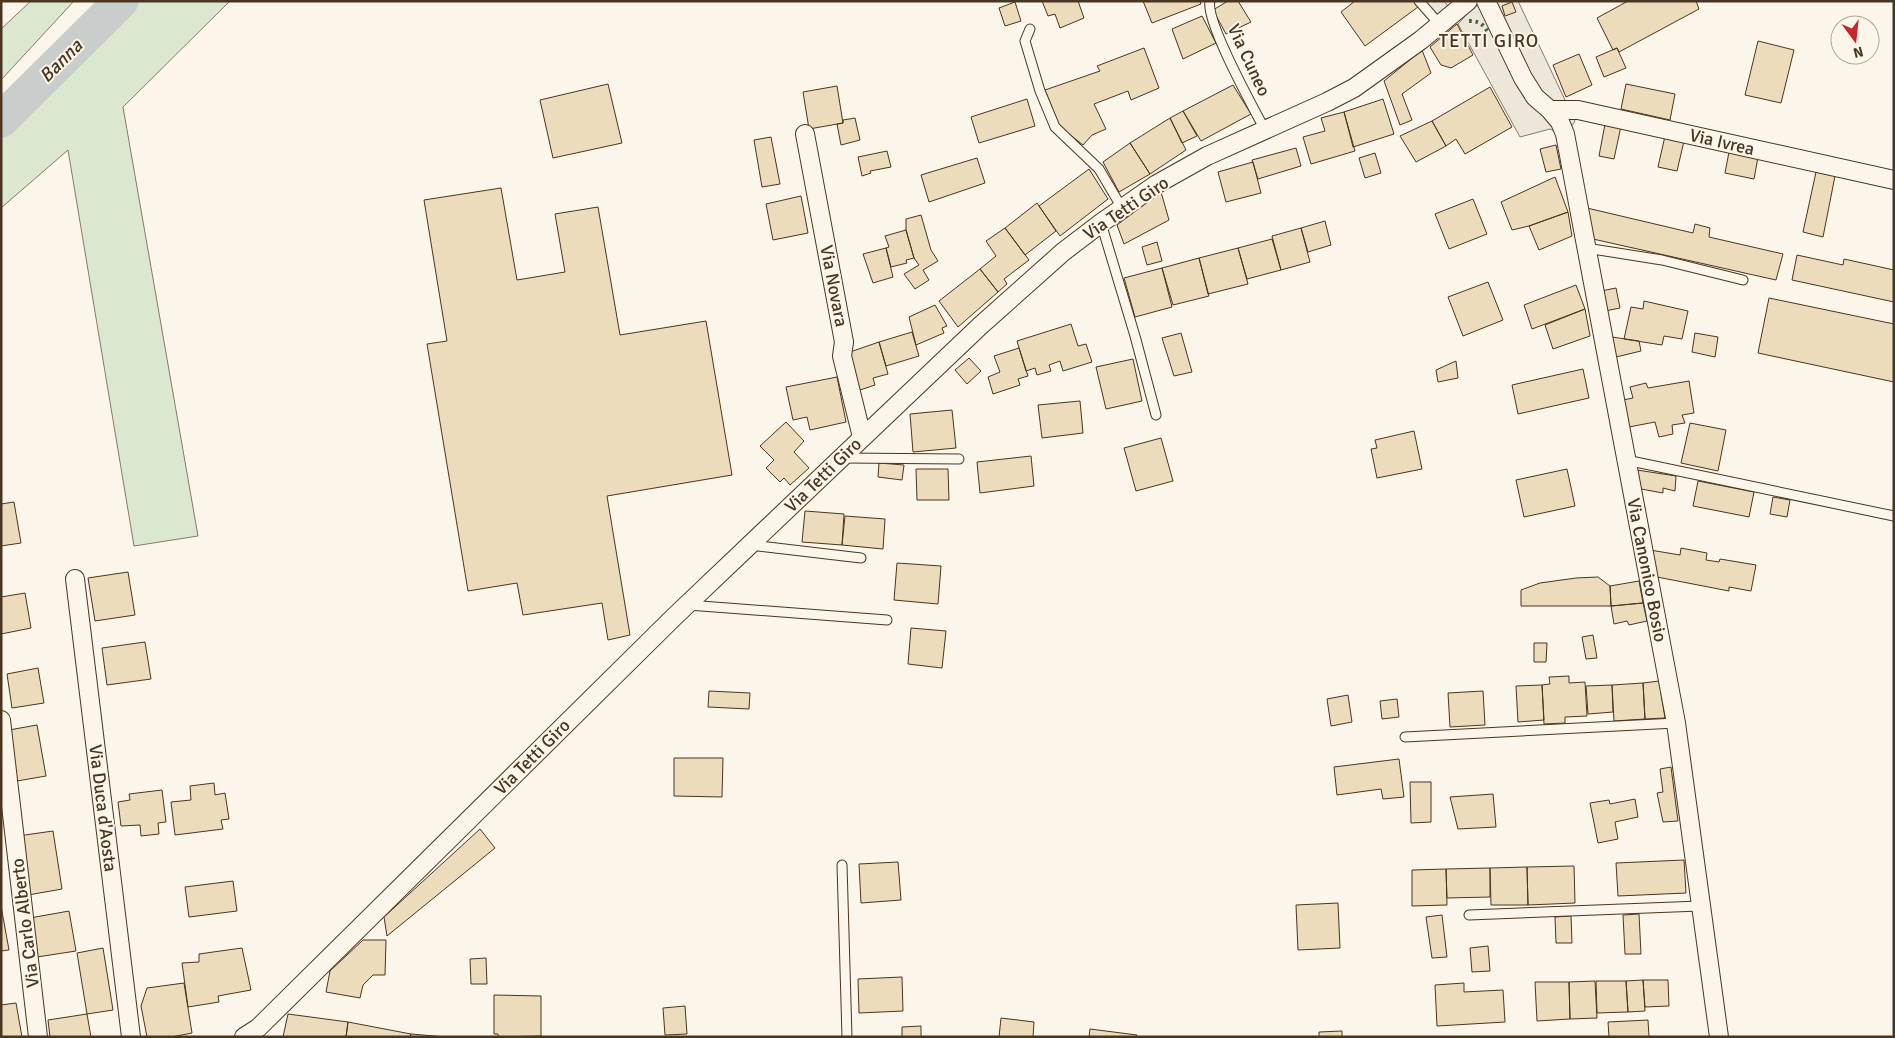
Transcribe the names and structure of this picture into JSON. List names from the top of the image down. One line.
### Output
{"streets":{"street":["Via Ivrea","Via Tetti Giro","Via Novara","Via Canonico Bosio","Via Duca d'Aosta","Via Carlo Alberto"],"lane":["Via Cuneo"]},"crossings":[["Via Cuneo","Via Tetti Giro"],["Via Ivrea","Via Canonico Bosio"],["Via Tetti Giro","Via Novara"]],"districts":["TETTI GIRO"],"water":["Banna"],"north":"bottom"}
